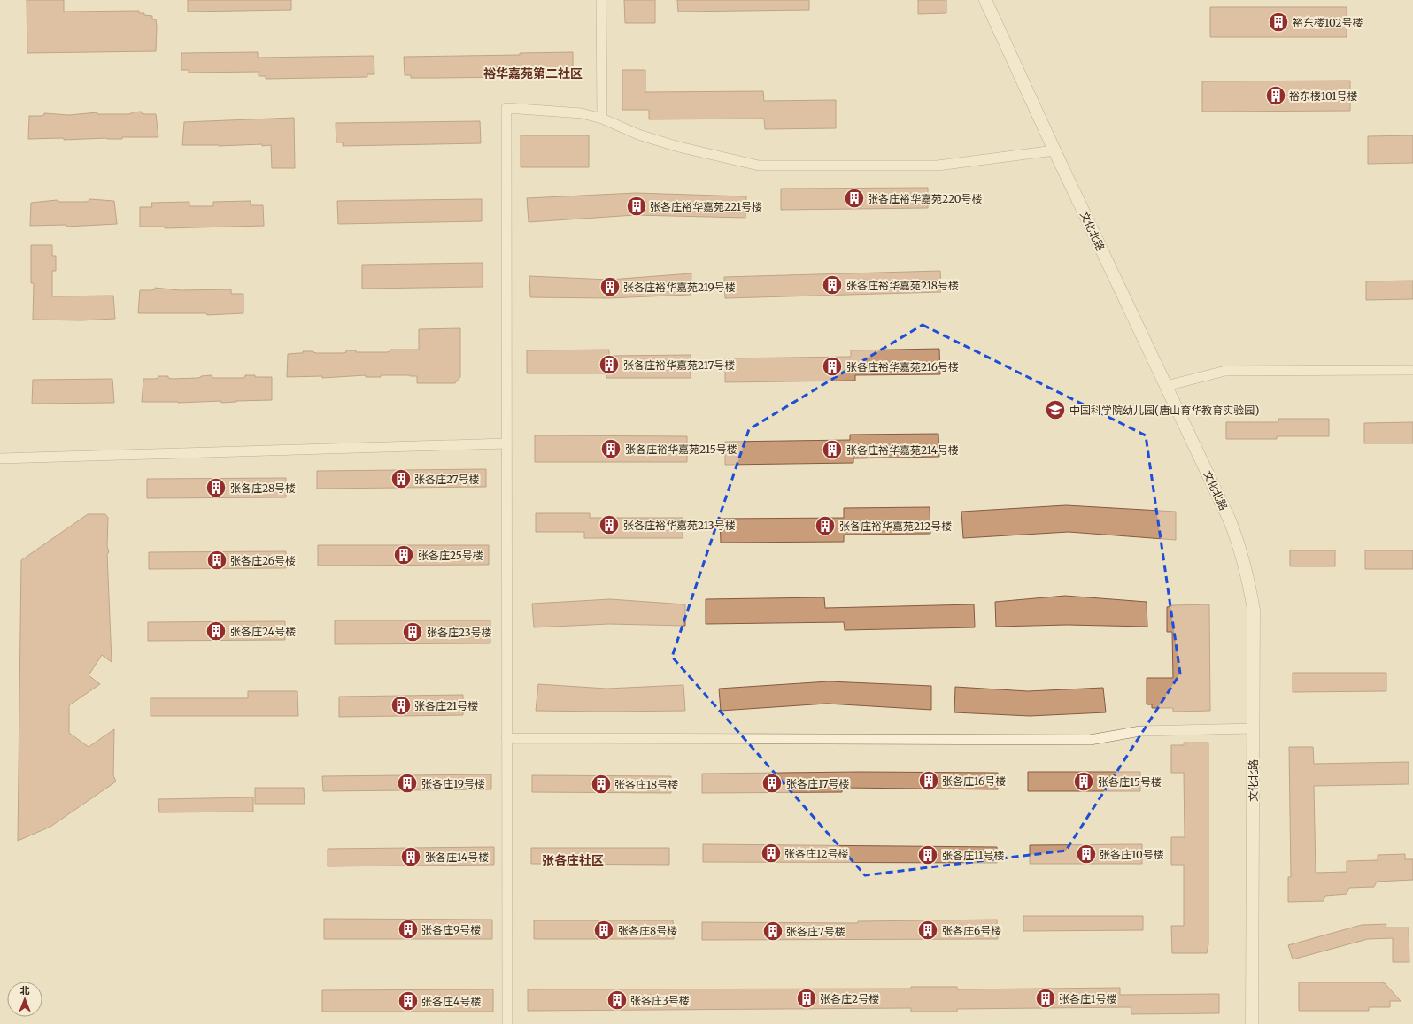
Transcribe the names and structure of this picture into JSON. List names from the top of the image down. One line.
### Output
{"streets":{"street":["文化北路"]},"districts":["裕华嘉苑第二社区","张各庄社区"],"places":{"building":["裕东楼102号楼","裕东楼101号楼","张各庄裕华嘉苑220号楼","张各庄裕华嘉苑221号楼","张各庄裕华嘉苑218号楼","张各庄裕华嘉苑219号楼","张各庄裕华嘉苑217号楼","张各庄裕华嘉苑216号楼","张各庄裕华嘉苑215号楼","张各庄裕华嘉苑214号楼","张各庄27号楼","张各庄28号楼","张各庄裕华嘉苑213号楼","张各庄裕华嘉苑212号楼","张各庄25号楼","张各庄26号楼","张各庄24号楼","张各庄23号楼","张各庄21号楼","张各庄16号楼","张各庄15号楼","张各庄19号楼","张各庄17号楼","张各庄18号楼","张各庄12号楼","张各庄10号楼","张各庄11号楼","张各庄14号楼","张各庄9号楼","张各庄8号楼","张各庄6号楼","张各庄7号楼","张各庄2号楼","张各庄1号楼","张各庄3号楼","张各庄4号楼"],"school or university":["中国科学院幼儿园(唐山育华教育实验园)"]},"north":"top"}
